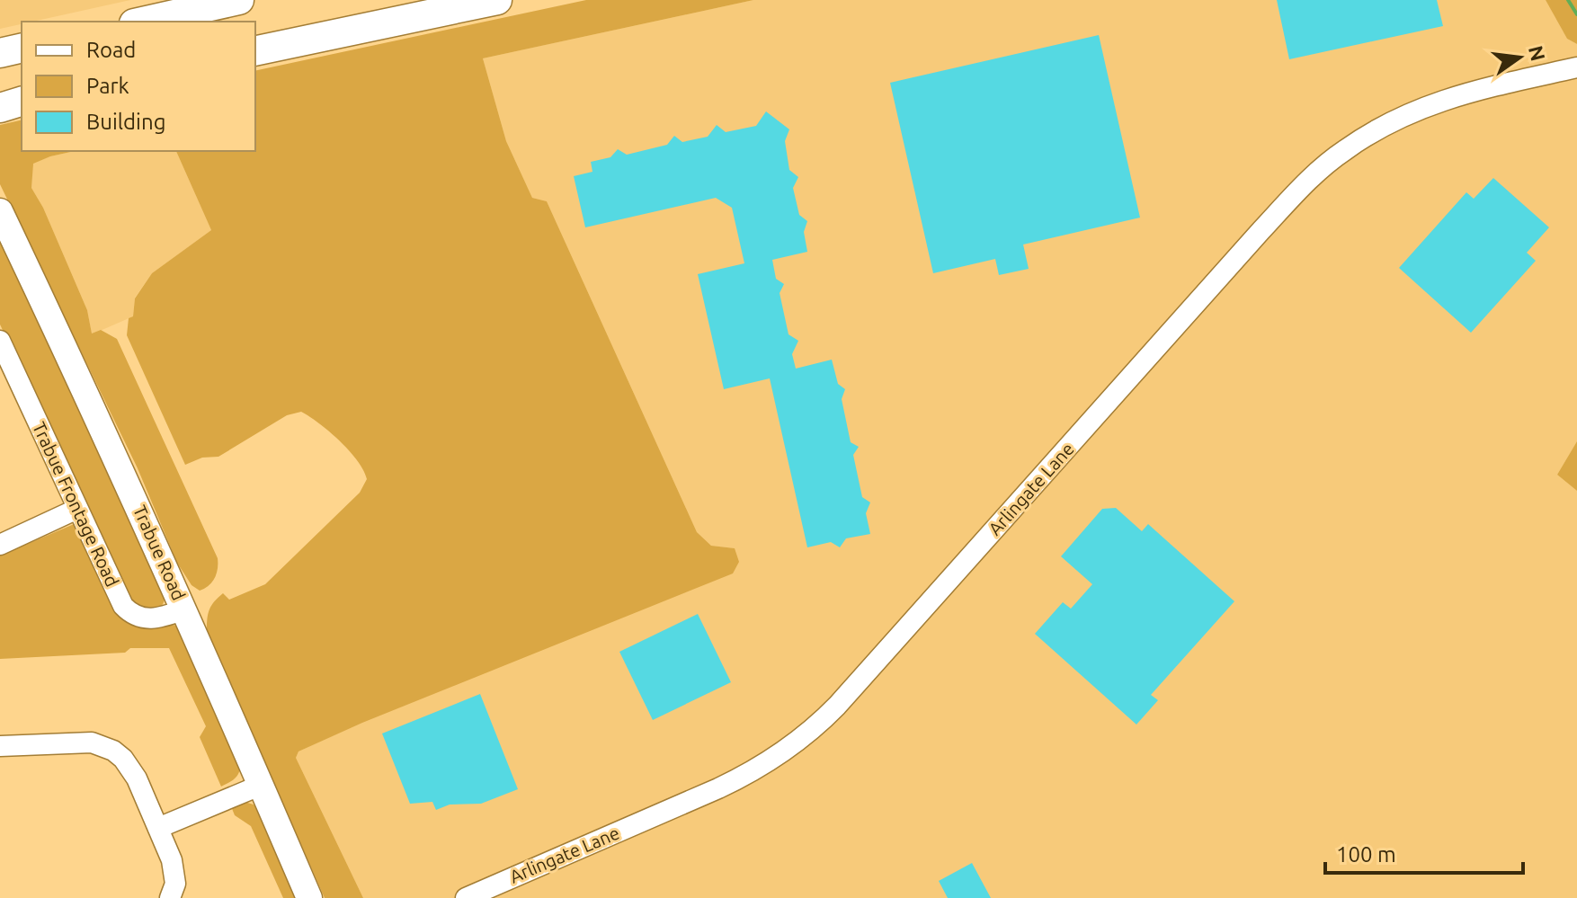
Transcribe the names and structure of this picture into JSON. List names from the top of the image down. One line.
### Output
{"streets":{"main road":["Trabue Road"],"street":["Arlingate Lane","Trabue Frontage Road"]},"crossings":[["Trabue Frontage Road","Trabue Road"]],"legend":["Road","Park","Building"],"scale_bar":"100 m","north":"right"}
